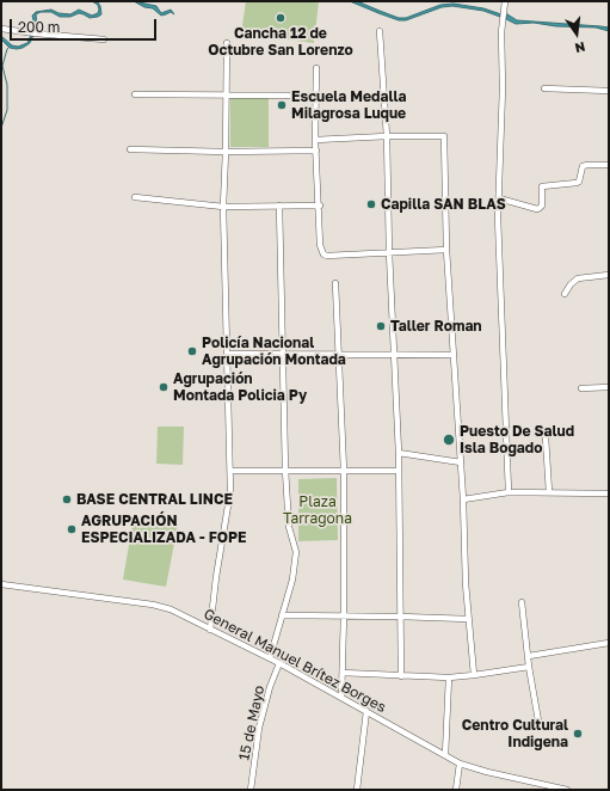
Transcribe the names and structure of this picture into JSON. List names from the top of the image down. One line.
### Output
{"streets":{"street":["General Manuel Brítez Borges","15 de Mayo"]},"crossings":[["General Manuel Brítez Borges","15 de Mayo"]],"parks":["Plaza Tarragona"],"places":["Cancha 12 de Octubre San Lorenzo","Escuela Medalla Milagrosa Luque","Capilla SAN BLAS","Taller Roman","Policía Nacional Agrupación Montada","Agrupación Montada Policia Py","Puesto De Salud Isla Bogado","BASE CENTRAL LINCE","AGRUPACIÓN ESPECIALIZADA - FOPE","Centro Cultural Indigena"],"scale_bar":"200 m","north":"bottom"}
